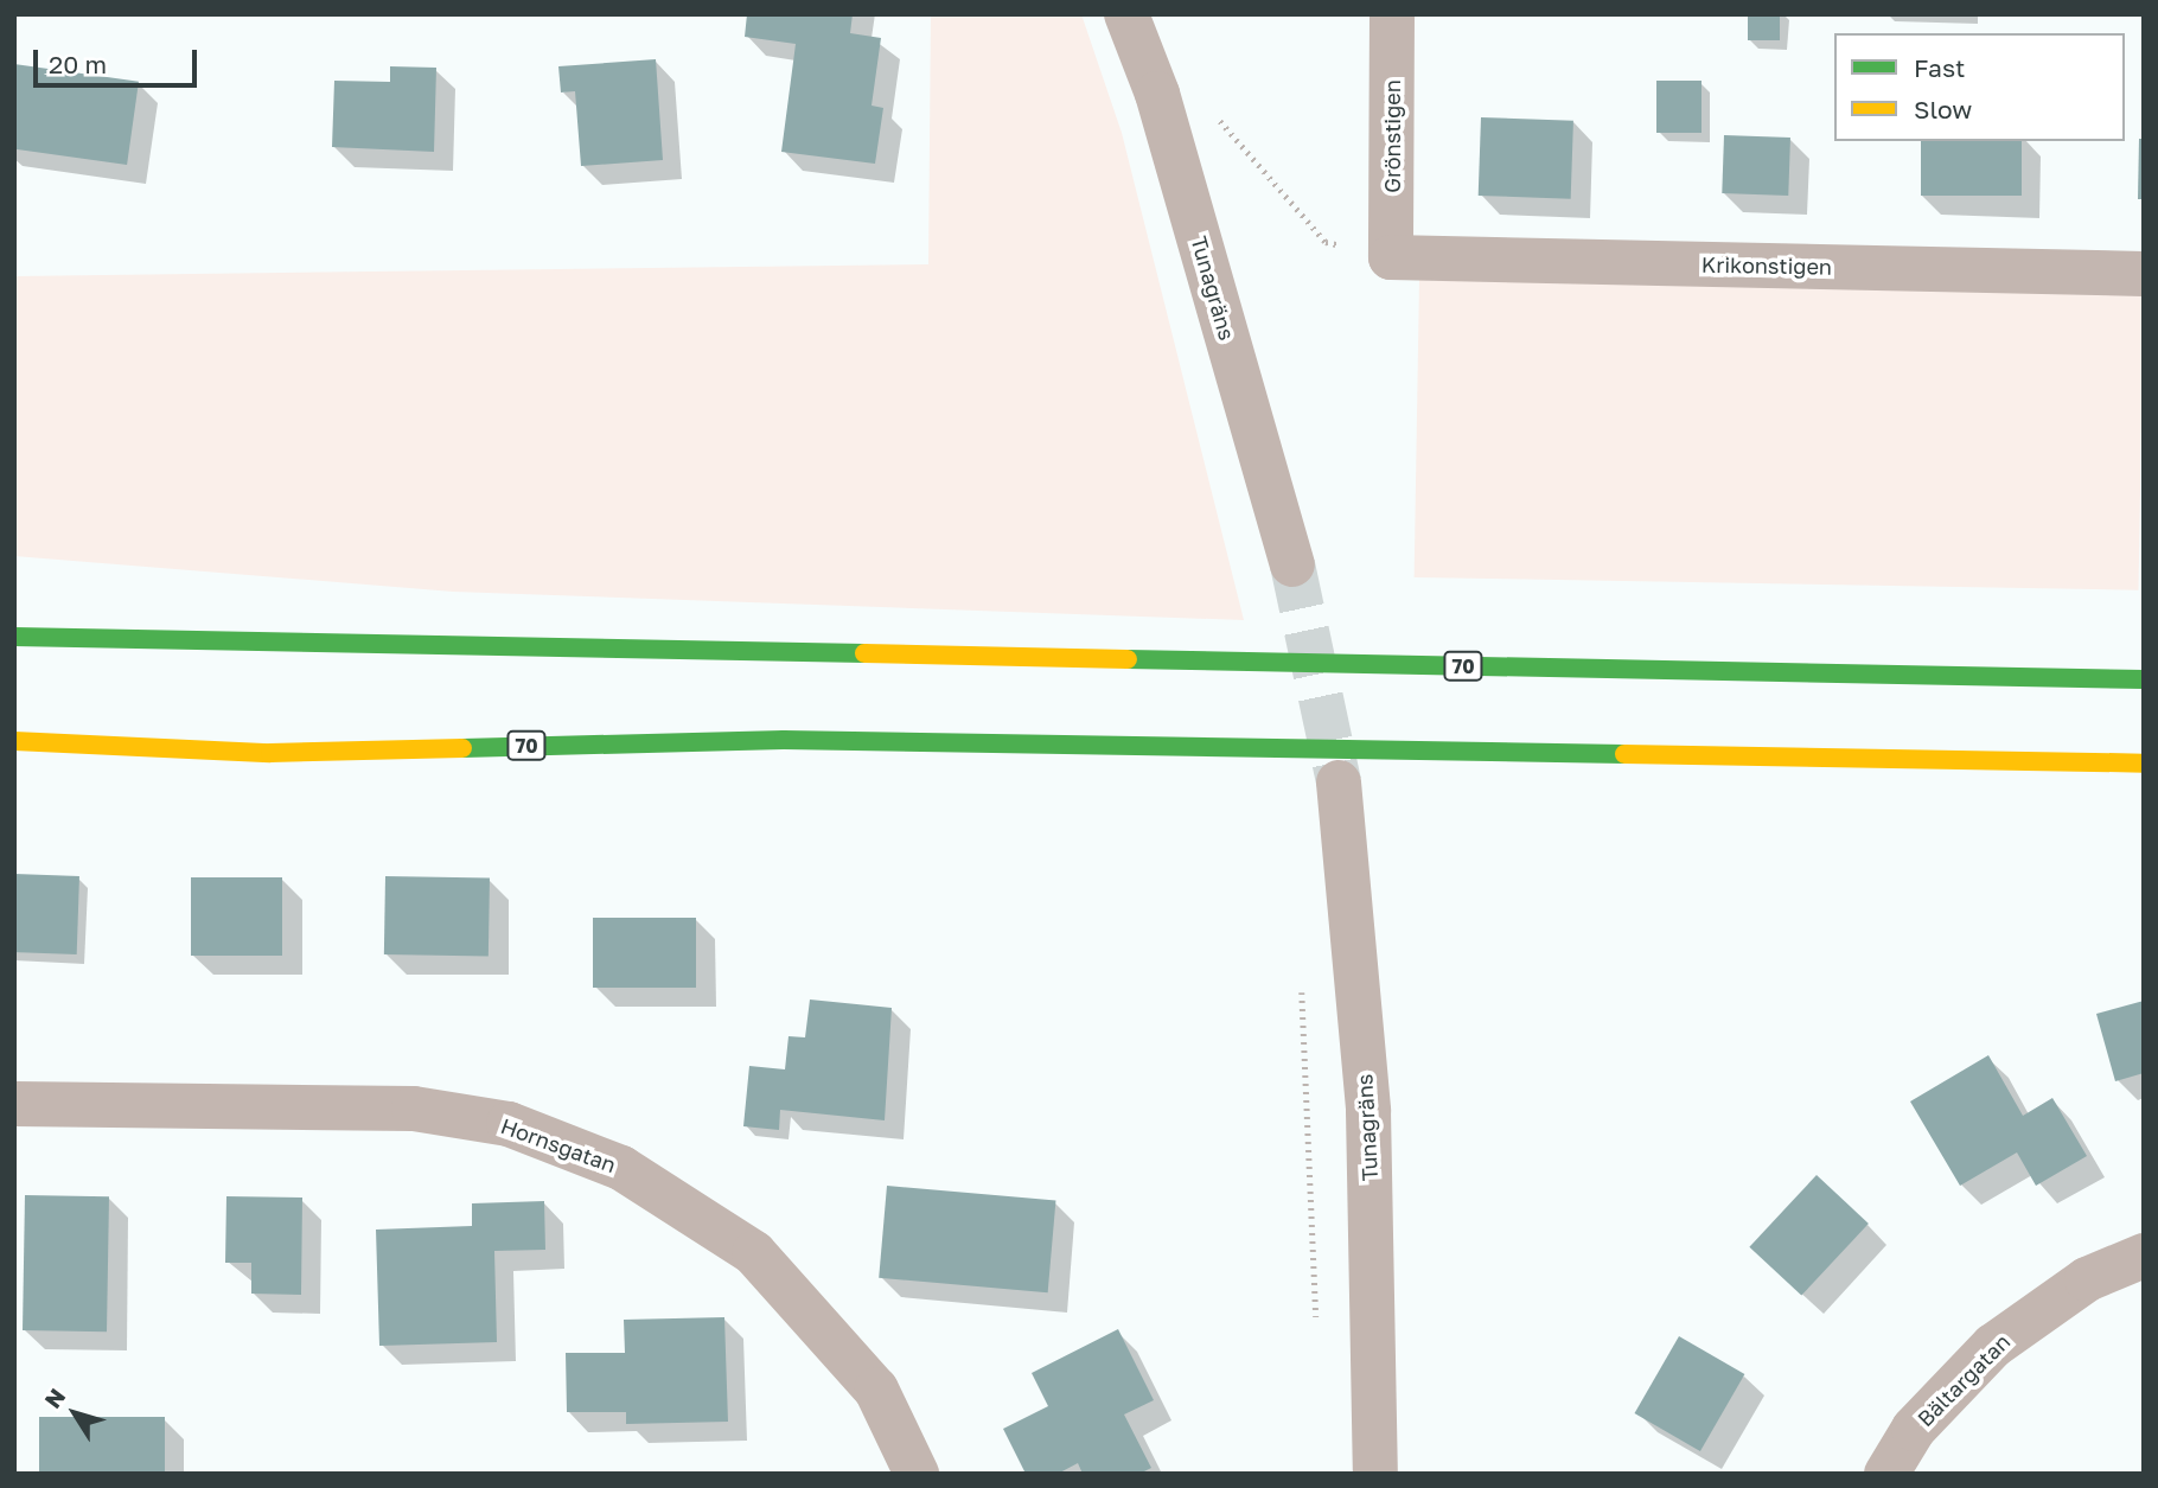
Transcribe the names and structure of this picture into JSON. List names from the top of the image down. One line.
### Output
{"streets":{"highway":["70"],"street":["Grönstigen","Krikonstigen","Tunagräns","Hornsgatan","Bältargatan"]},"crossings":[["Grönstigen","Krikonstigen"]],"legend":["Fast","Slow"],"scale_bar":"20 m","north":"top left"}
